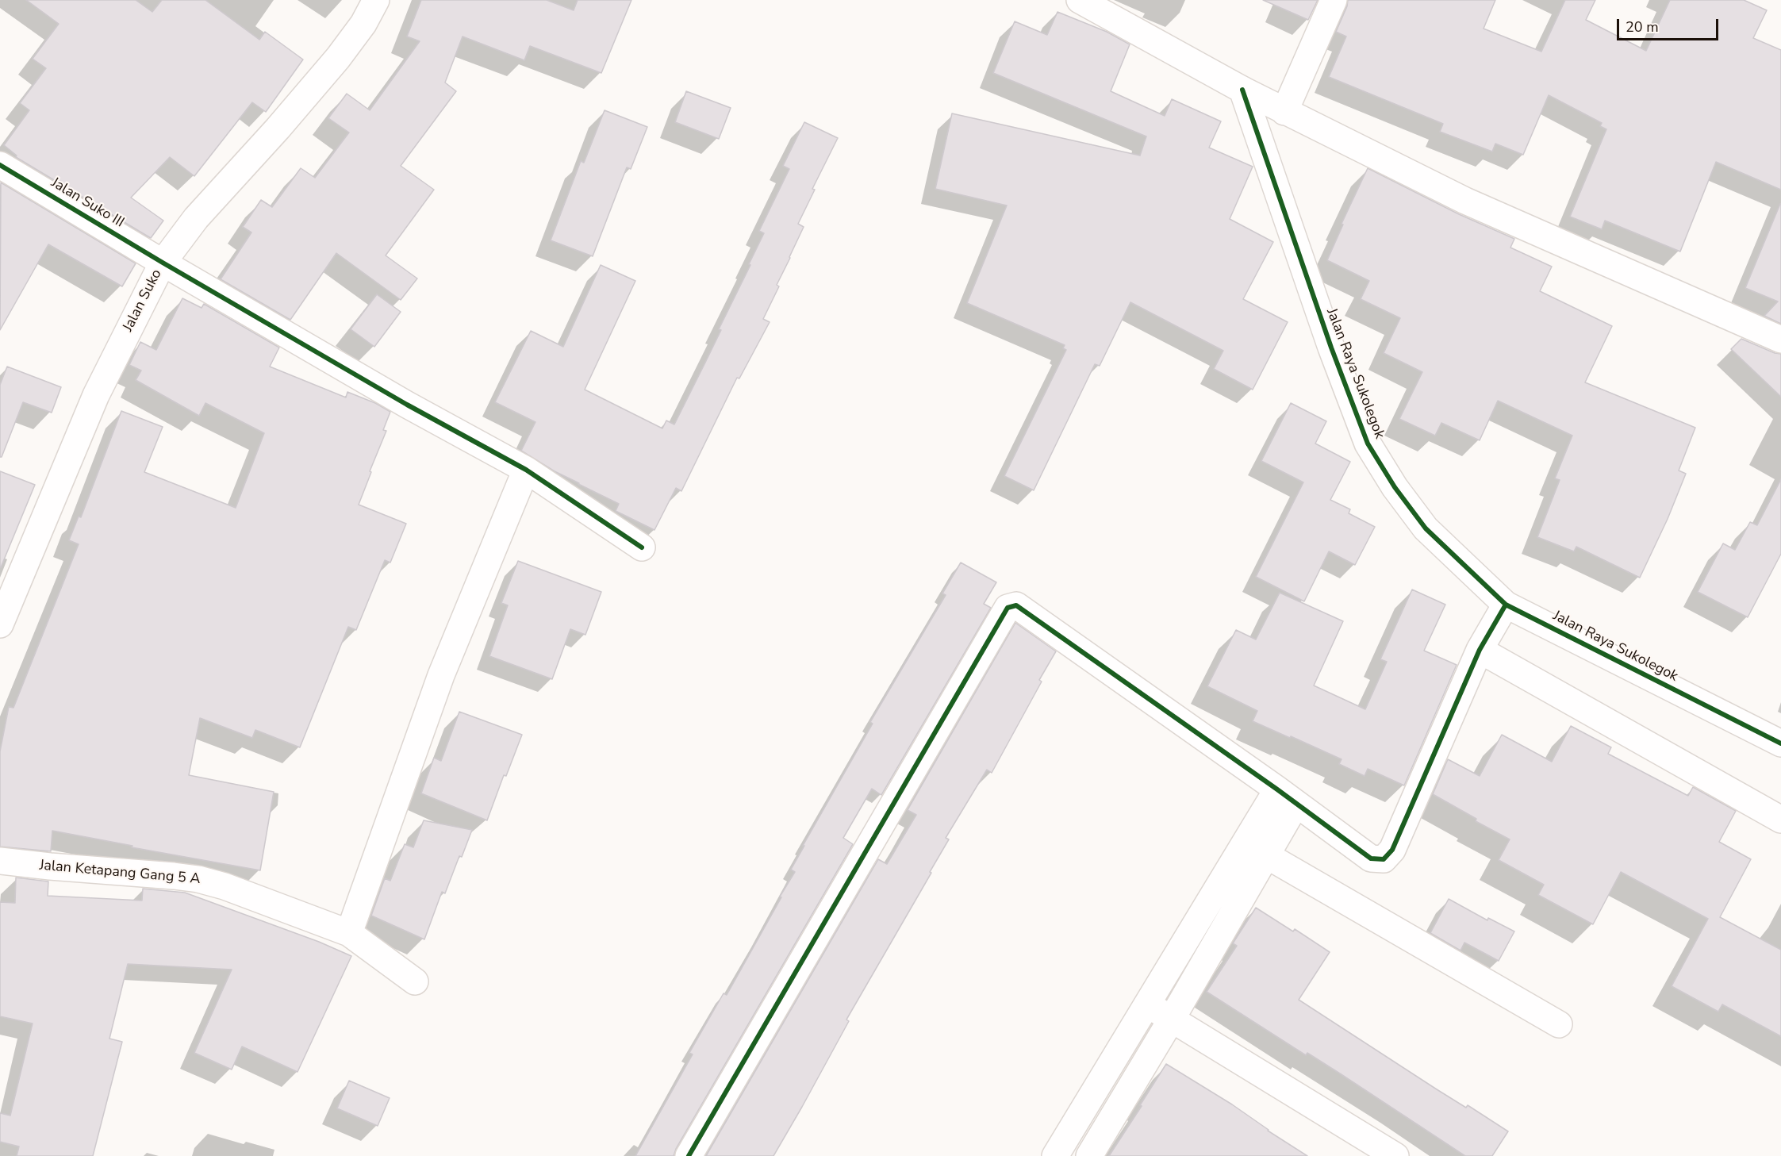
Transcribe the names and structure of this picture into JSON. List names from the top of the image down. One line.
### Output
{"streets":{"street":["Jalan Suko III","Jalan Suko","Jalan Raya Sukolegok","Jalan Ketapang Gang 5 A"]},"crossings":[["Jalan Suko III","Jalan Suko"]],"scale_bar":"20 m"}
